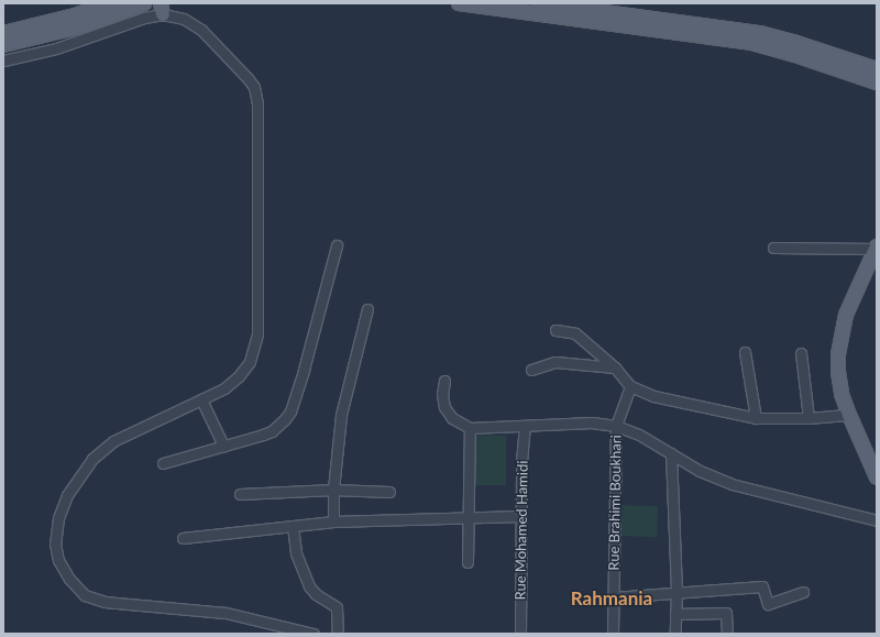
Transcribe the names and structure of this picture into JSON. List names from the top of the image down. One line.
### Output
{"streets":{"street":["Rue Brahimi Boukhari","Rue Mohamed Hamidi"]},"districts":["Rahmania"]}
